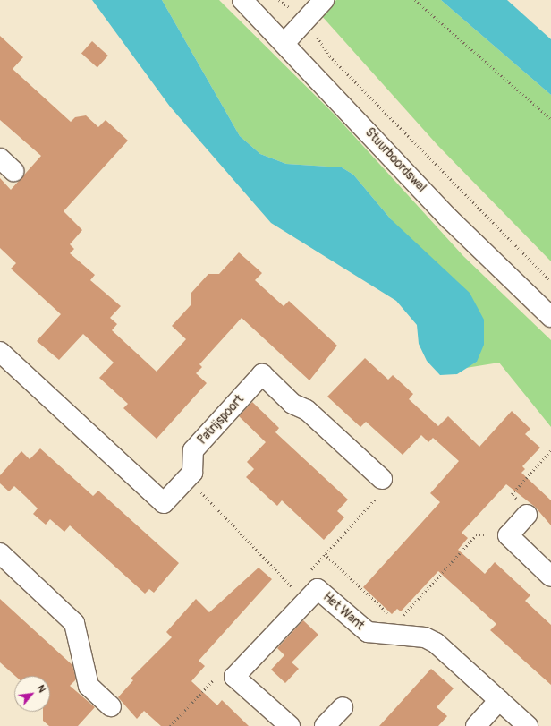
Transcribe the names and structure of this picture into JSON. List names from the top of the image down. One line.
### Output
{"streets":{"street":["Stuurboordswal","Patrijspoort","Het Want"]},"north":"top right"}
